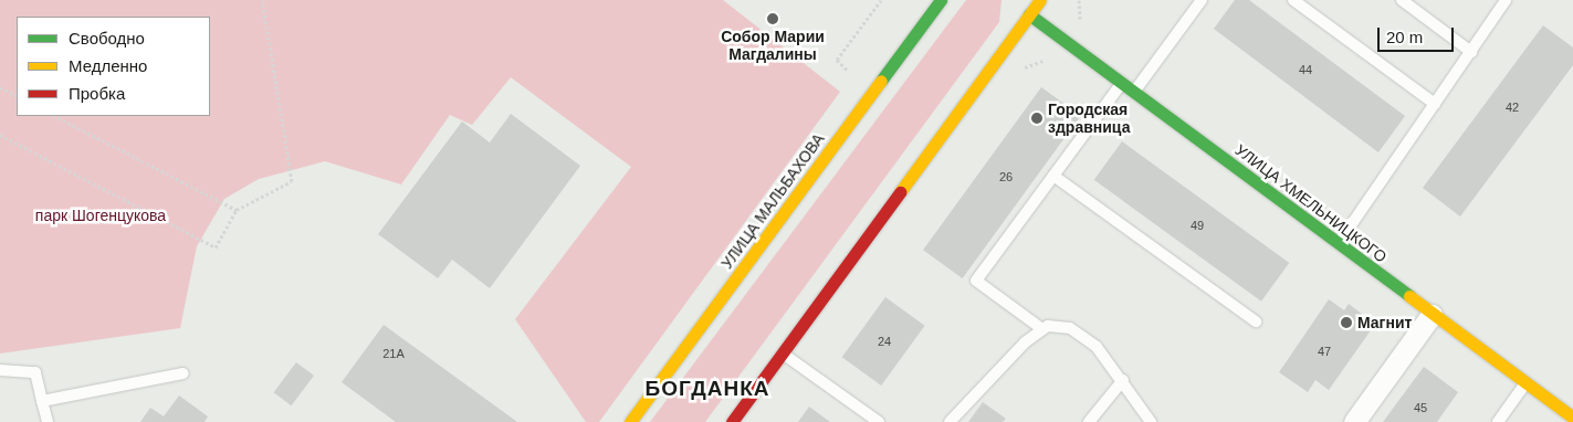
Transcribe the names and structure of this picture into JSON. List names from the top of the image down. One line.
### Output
{"streets":{"main road":["УЛИЦА МАЛЬБАХОВА","УЛИЦА ХМЕЛЬНИЦКОГО"]},"districts":["БОГДАНКА"],"parks":["парк Шогенцукова"],"places":["Собор Марии Магдалины","Городская здравница","Магнит"],"house_numbers":["44","42","26","49","24","47","21А","45"],"legend":["Свободно","Медленно","Пробка"],"scale_bar":"20 m"}
